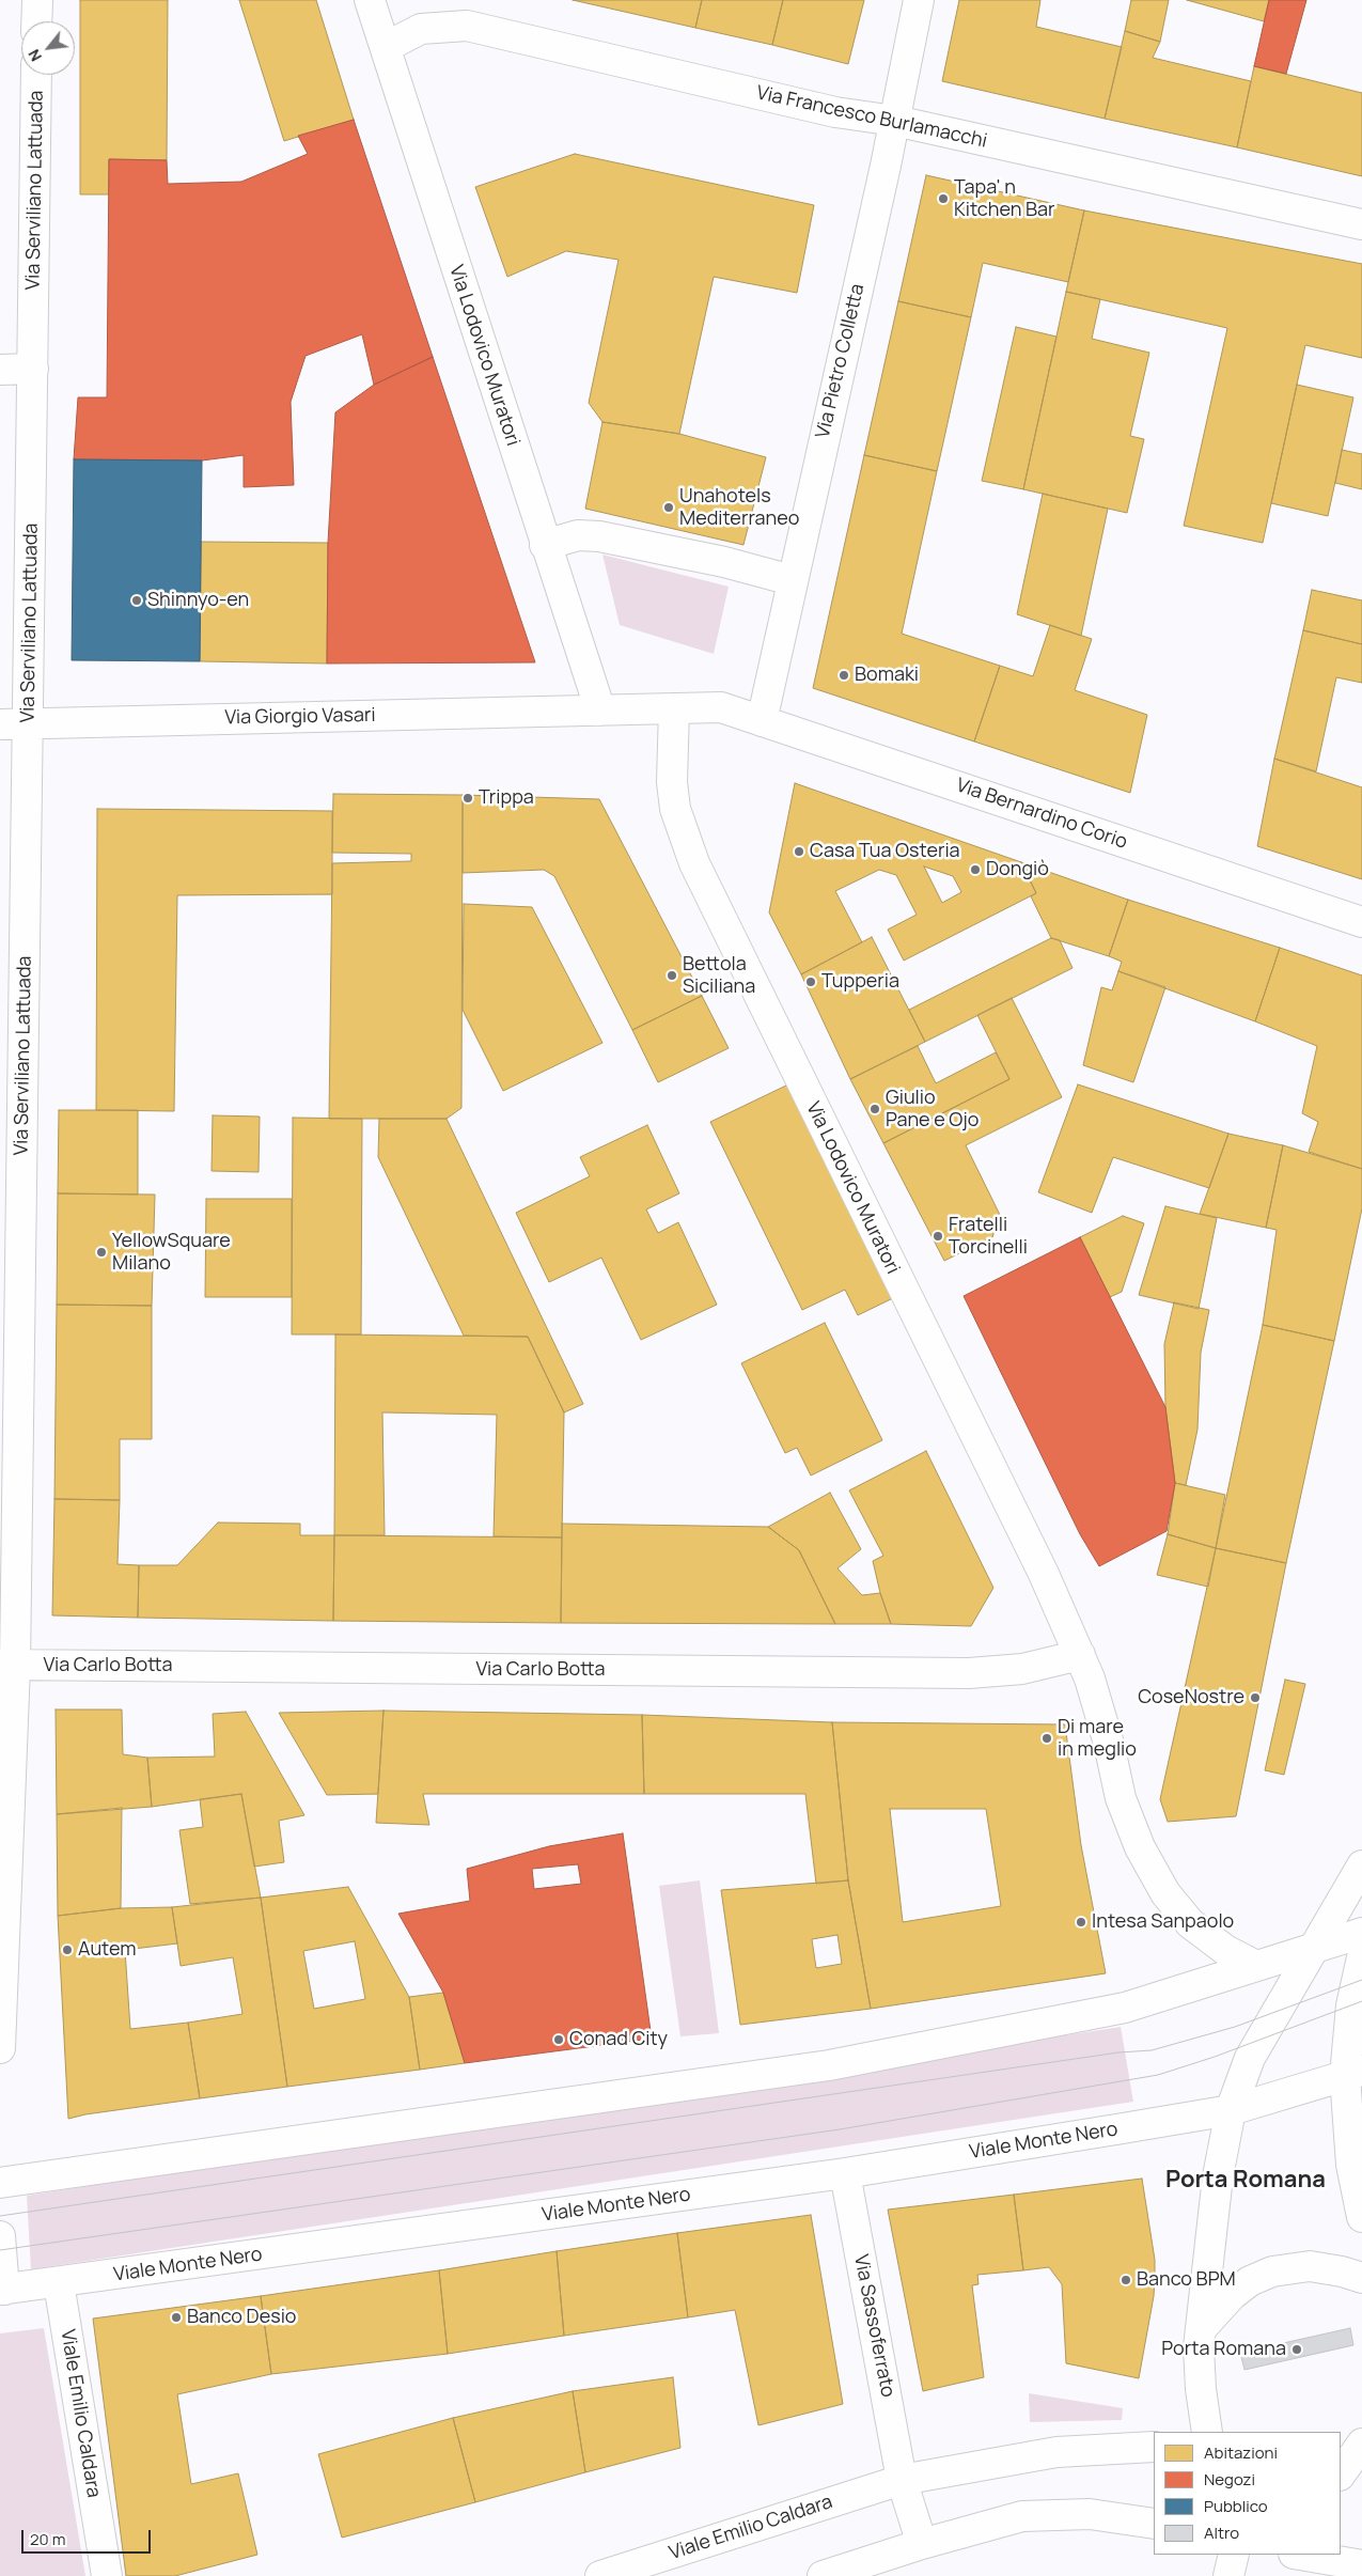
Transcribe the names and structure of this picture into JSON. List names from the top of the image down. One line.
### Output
{"streets":{"street":["Via Francesco Burlamacchi","Via Serviliano Lattuada","Via Lodovico Muratori","Via Pietro Colletta","Via Giorgio Vasari","Via Bernardino Corio","Via Carlo Botta","Viale Monte Nero","Via Sassoferrato","Viale Emilio Caldara"]},"crossings":[["Via Francesco Burlamacchi","Via Lodovico Muratori"],["Via Francesco Burlamacchi","Via Pietro Colletta"],["Via Serviliano Lattuada","Via Giorgio Vasari"],["Via Serviliano Lattuada","Via Carlo Botta"],["Via Lodovico Muratori","Via Giorgio Vasari"],["Via Lodovico Muratori","Via Bernardino Corio"],["Via Lodovico Muratori","Via Carlo Botta"],["Via Pietro Colletta","Via Bernardino Corio"],["Viale Monte Nero","Via Sassoferrato"],["Viale Monte Nero","Viale Emilio Caldara"],["Via Sassoferrato","Viale Emilio Caldara"]],"districts":["Porta Romana"],"places":["Tapa' n Kitchen Bar","Unahotels Mediterraneo","Shinnyo-en","Bomaki","Trippa","Casa Tua Osteria","Dongiò","Bettola Siciliana","Tupperia","Giulio Pane e Ojo","Fratelli Torcinelli","YellowSquare Milano","CoseNostre","Di mare in meglio","Intesa Sanpaolo","Autem","Conad City","Banco BPM","Banco Desio","Porta Romana"],"legend":["Abitazioni","Negozi","Pubblico","Altro"],"scale_bar":"20 m","north":"bottom left"}
